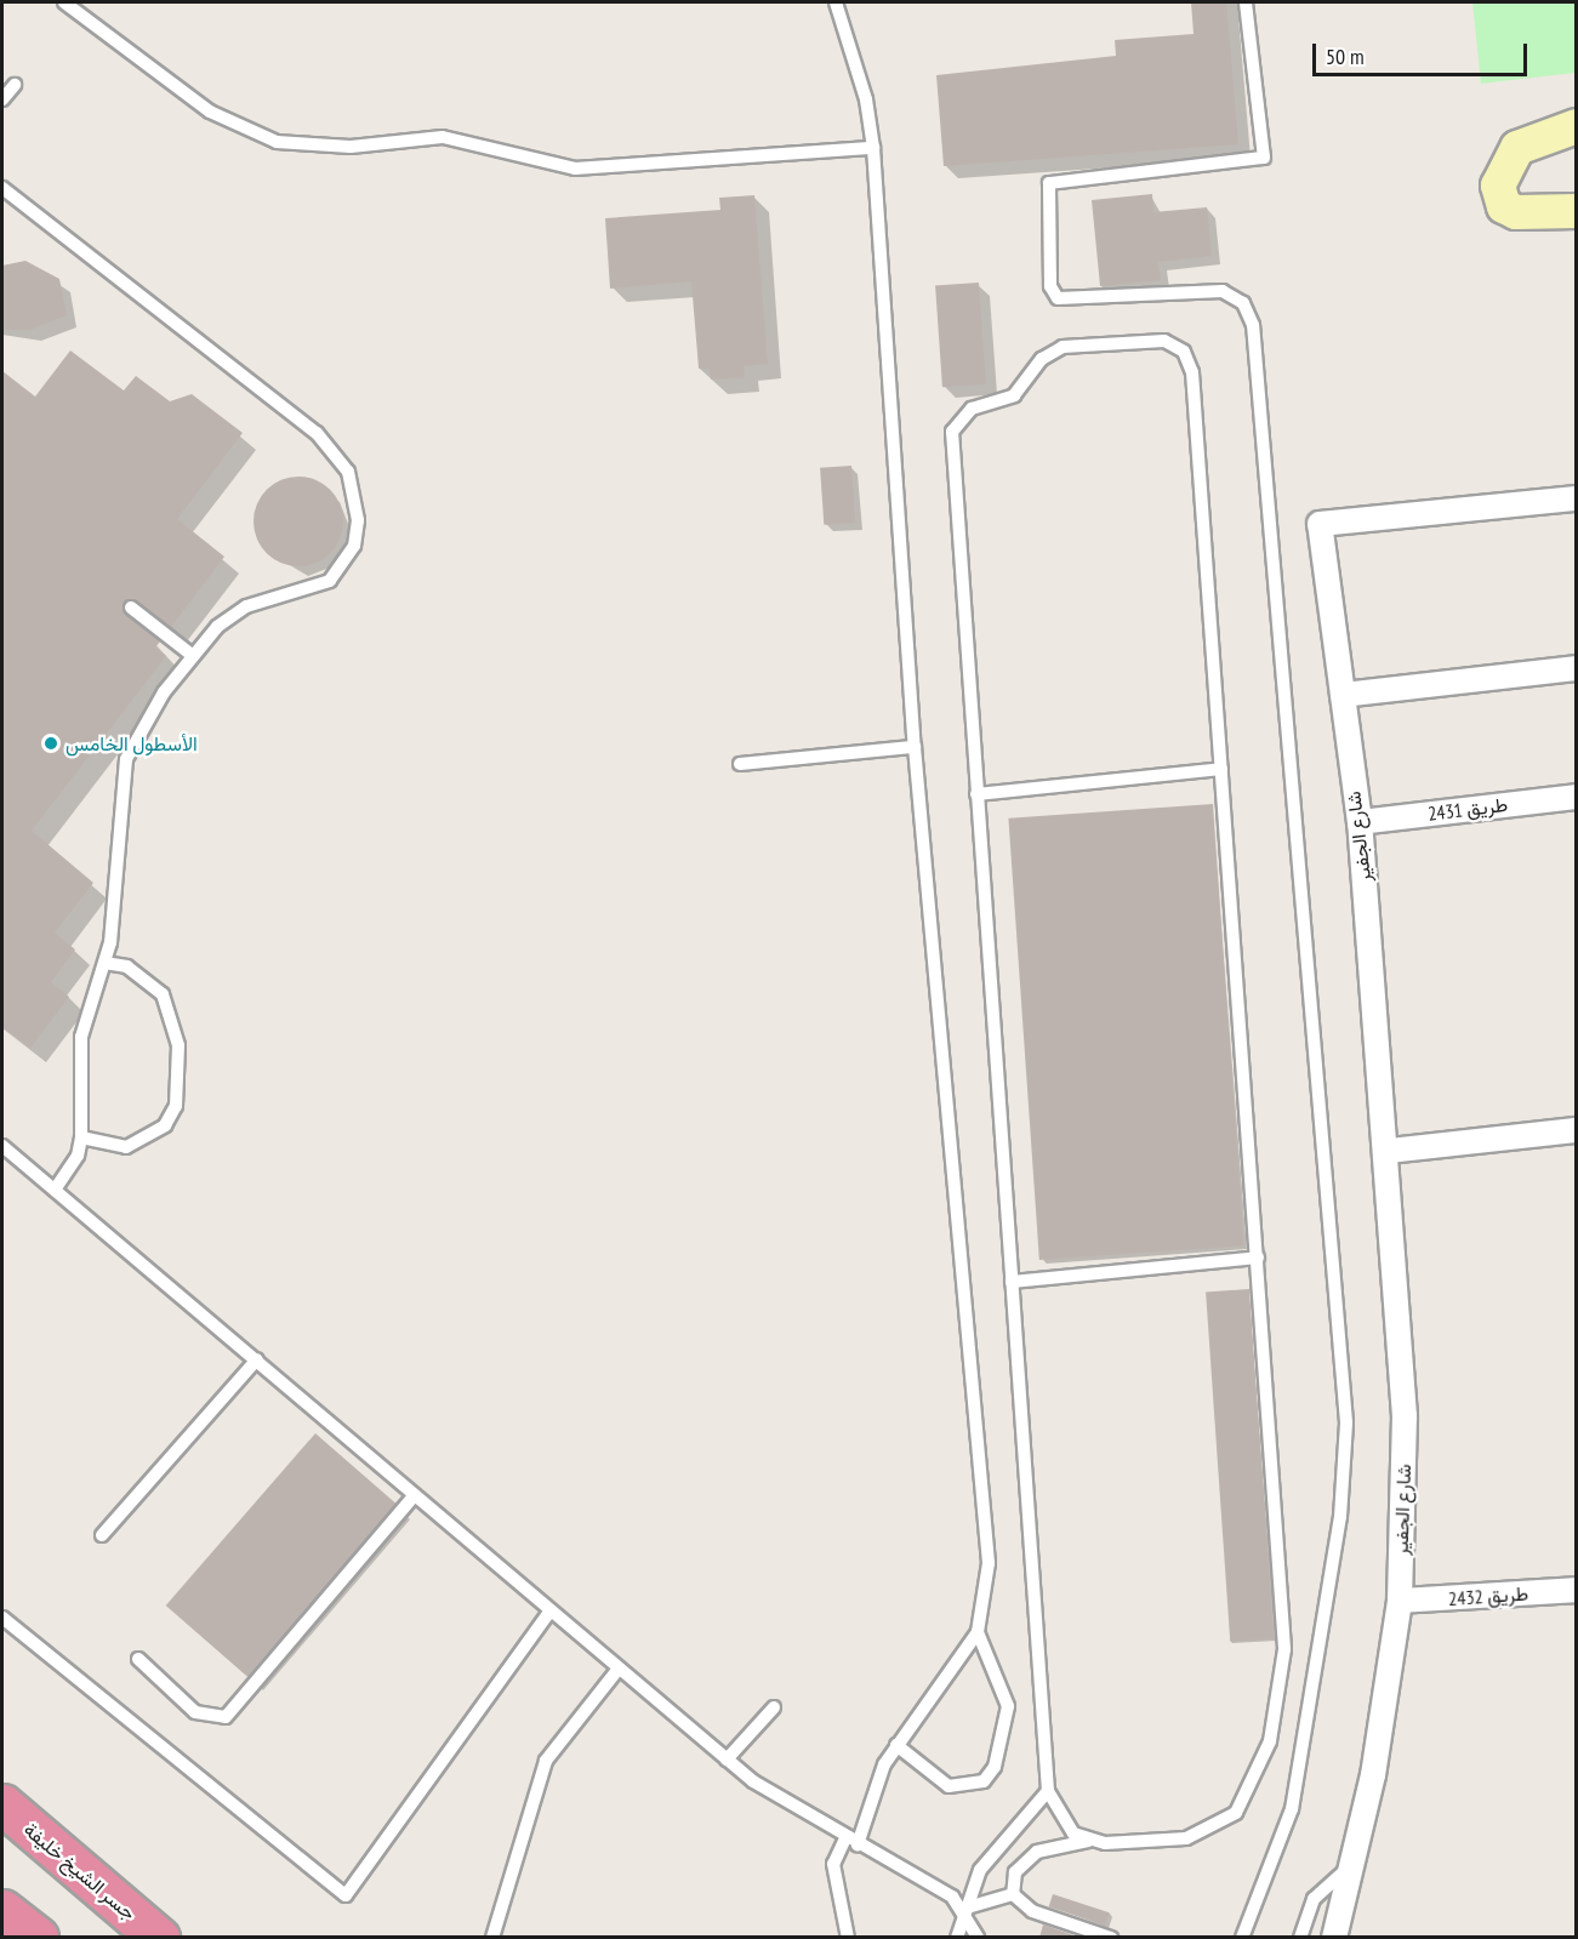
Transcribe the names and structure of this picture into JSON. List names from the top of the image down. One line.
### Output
{"streets":{"highway":["جسر الشيخ خليفة"],"street":["طريق 2431","شارع الجفير","طريق 2432"]},"crossings":[["طريق 2431","شارع الجفير"],["شارع الجفير","طريق 2432"]],"places":["الأسطول الخامس"],"scale_bar":"50 m"}
